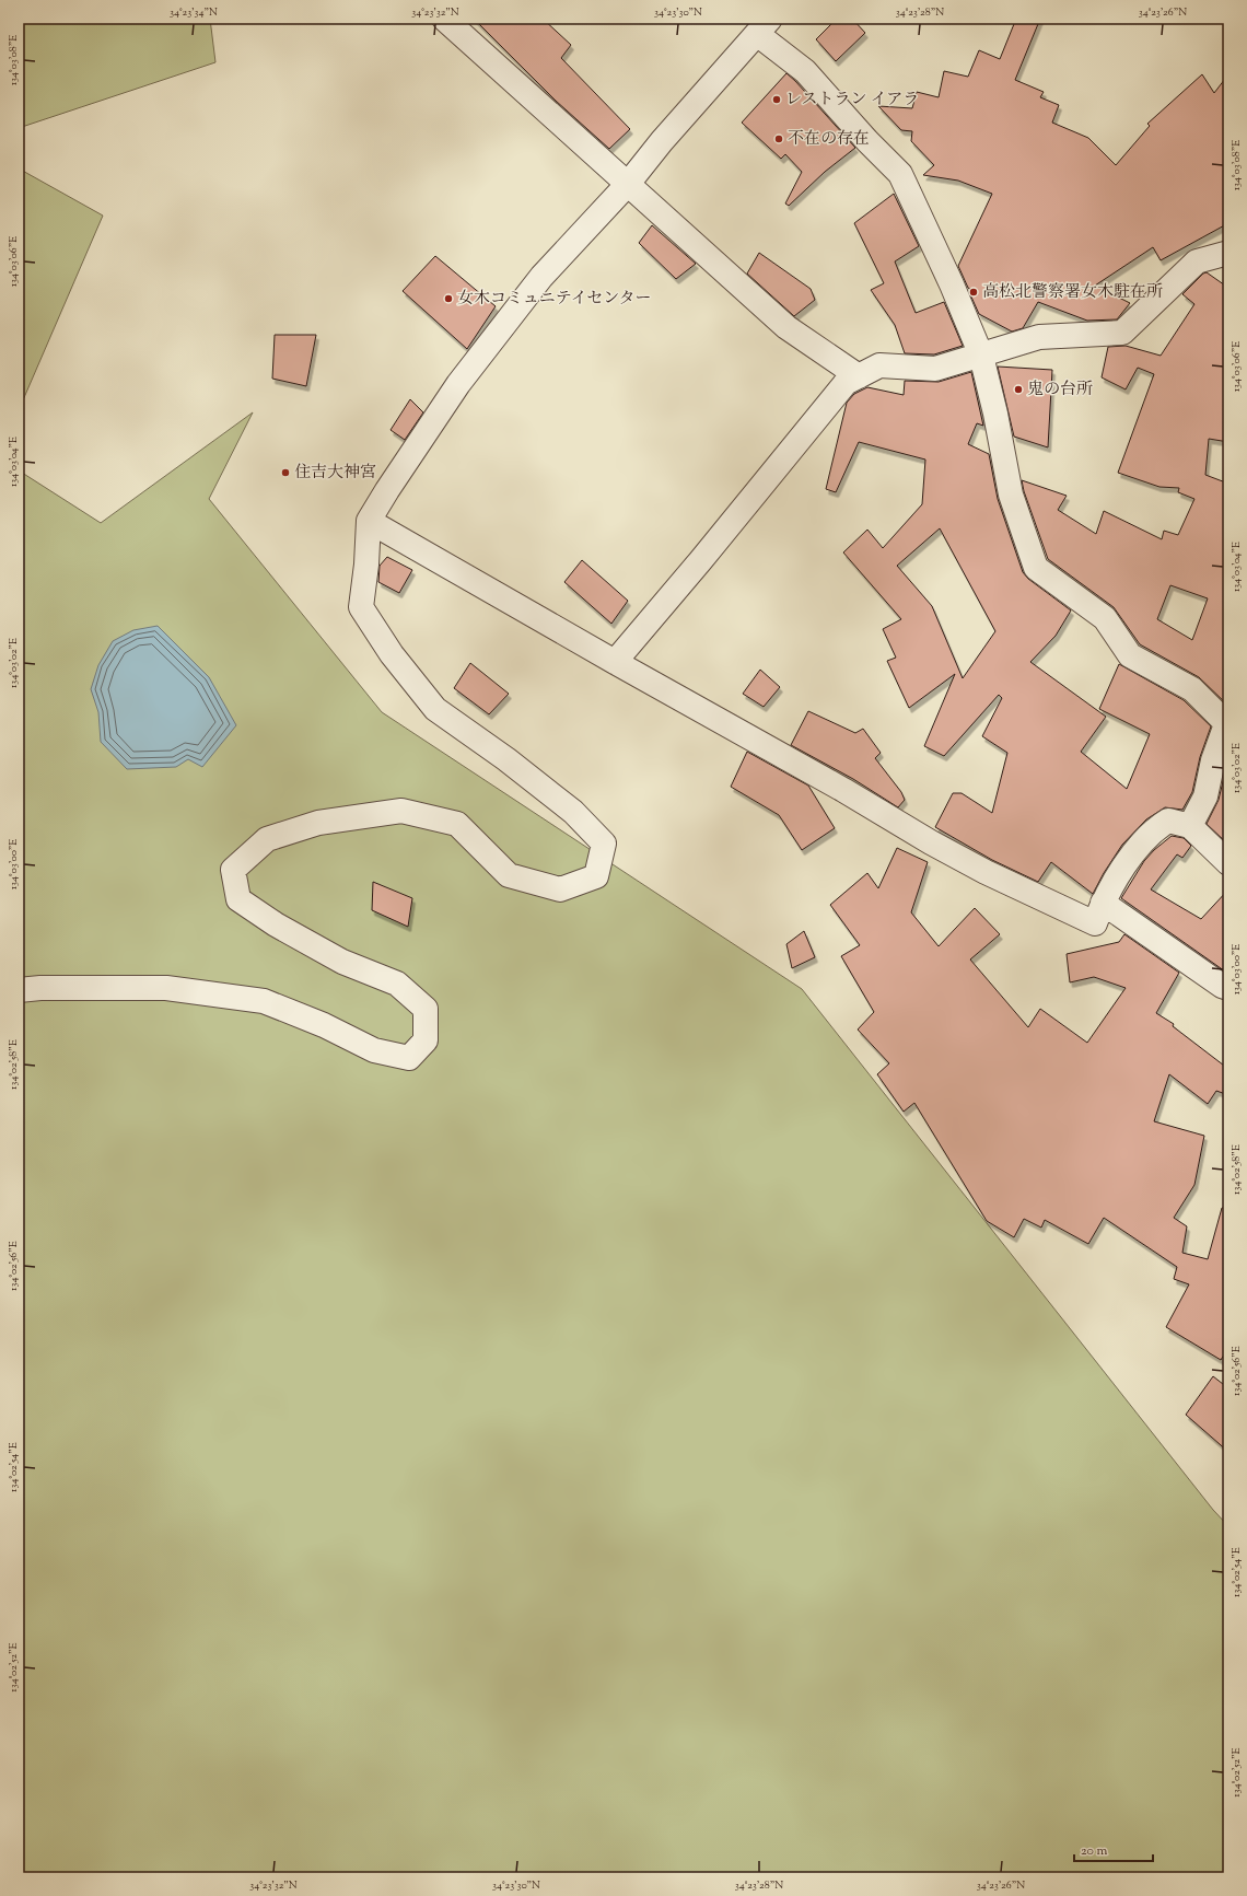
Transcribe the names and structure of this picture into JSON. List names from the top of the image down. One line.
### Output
{"places":["レストラン イアラ","不在の存在","高松北警察署女木駐在所","女木コミュニテイセンター","鬼の台所","住吉大神宮"],"scale_bar":"20 m","coordinates":["34°23'34\"N","34°23'32\"N","34°23'30\"N","34°23'28\"N","34°23'26\"N","134°03'08\"E","134°03'06\"E","134°03'04\"E","134°03'02\"E","134°03'00\"E","134°02'58\"E","134°02'56\"E","134°02'54\"E","134°02'52\"E"]}
